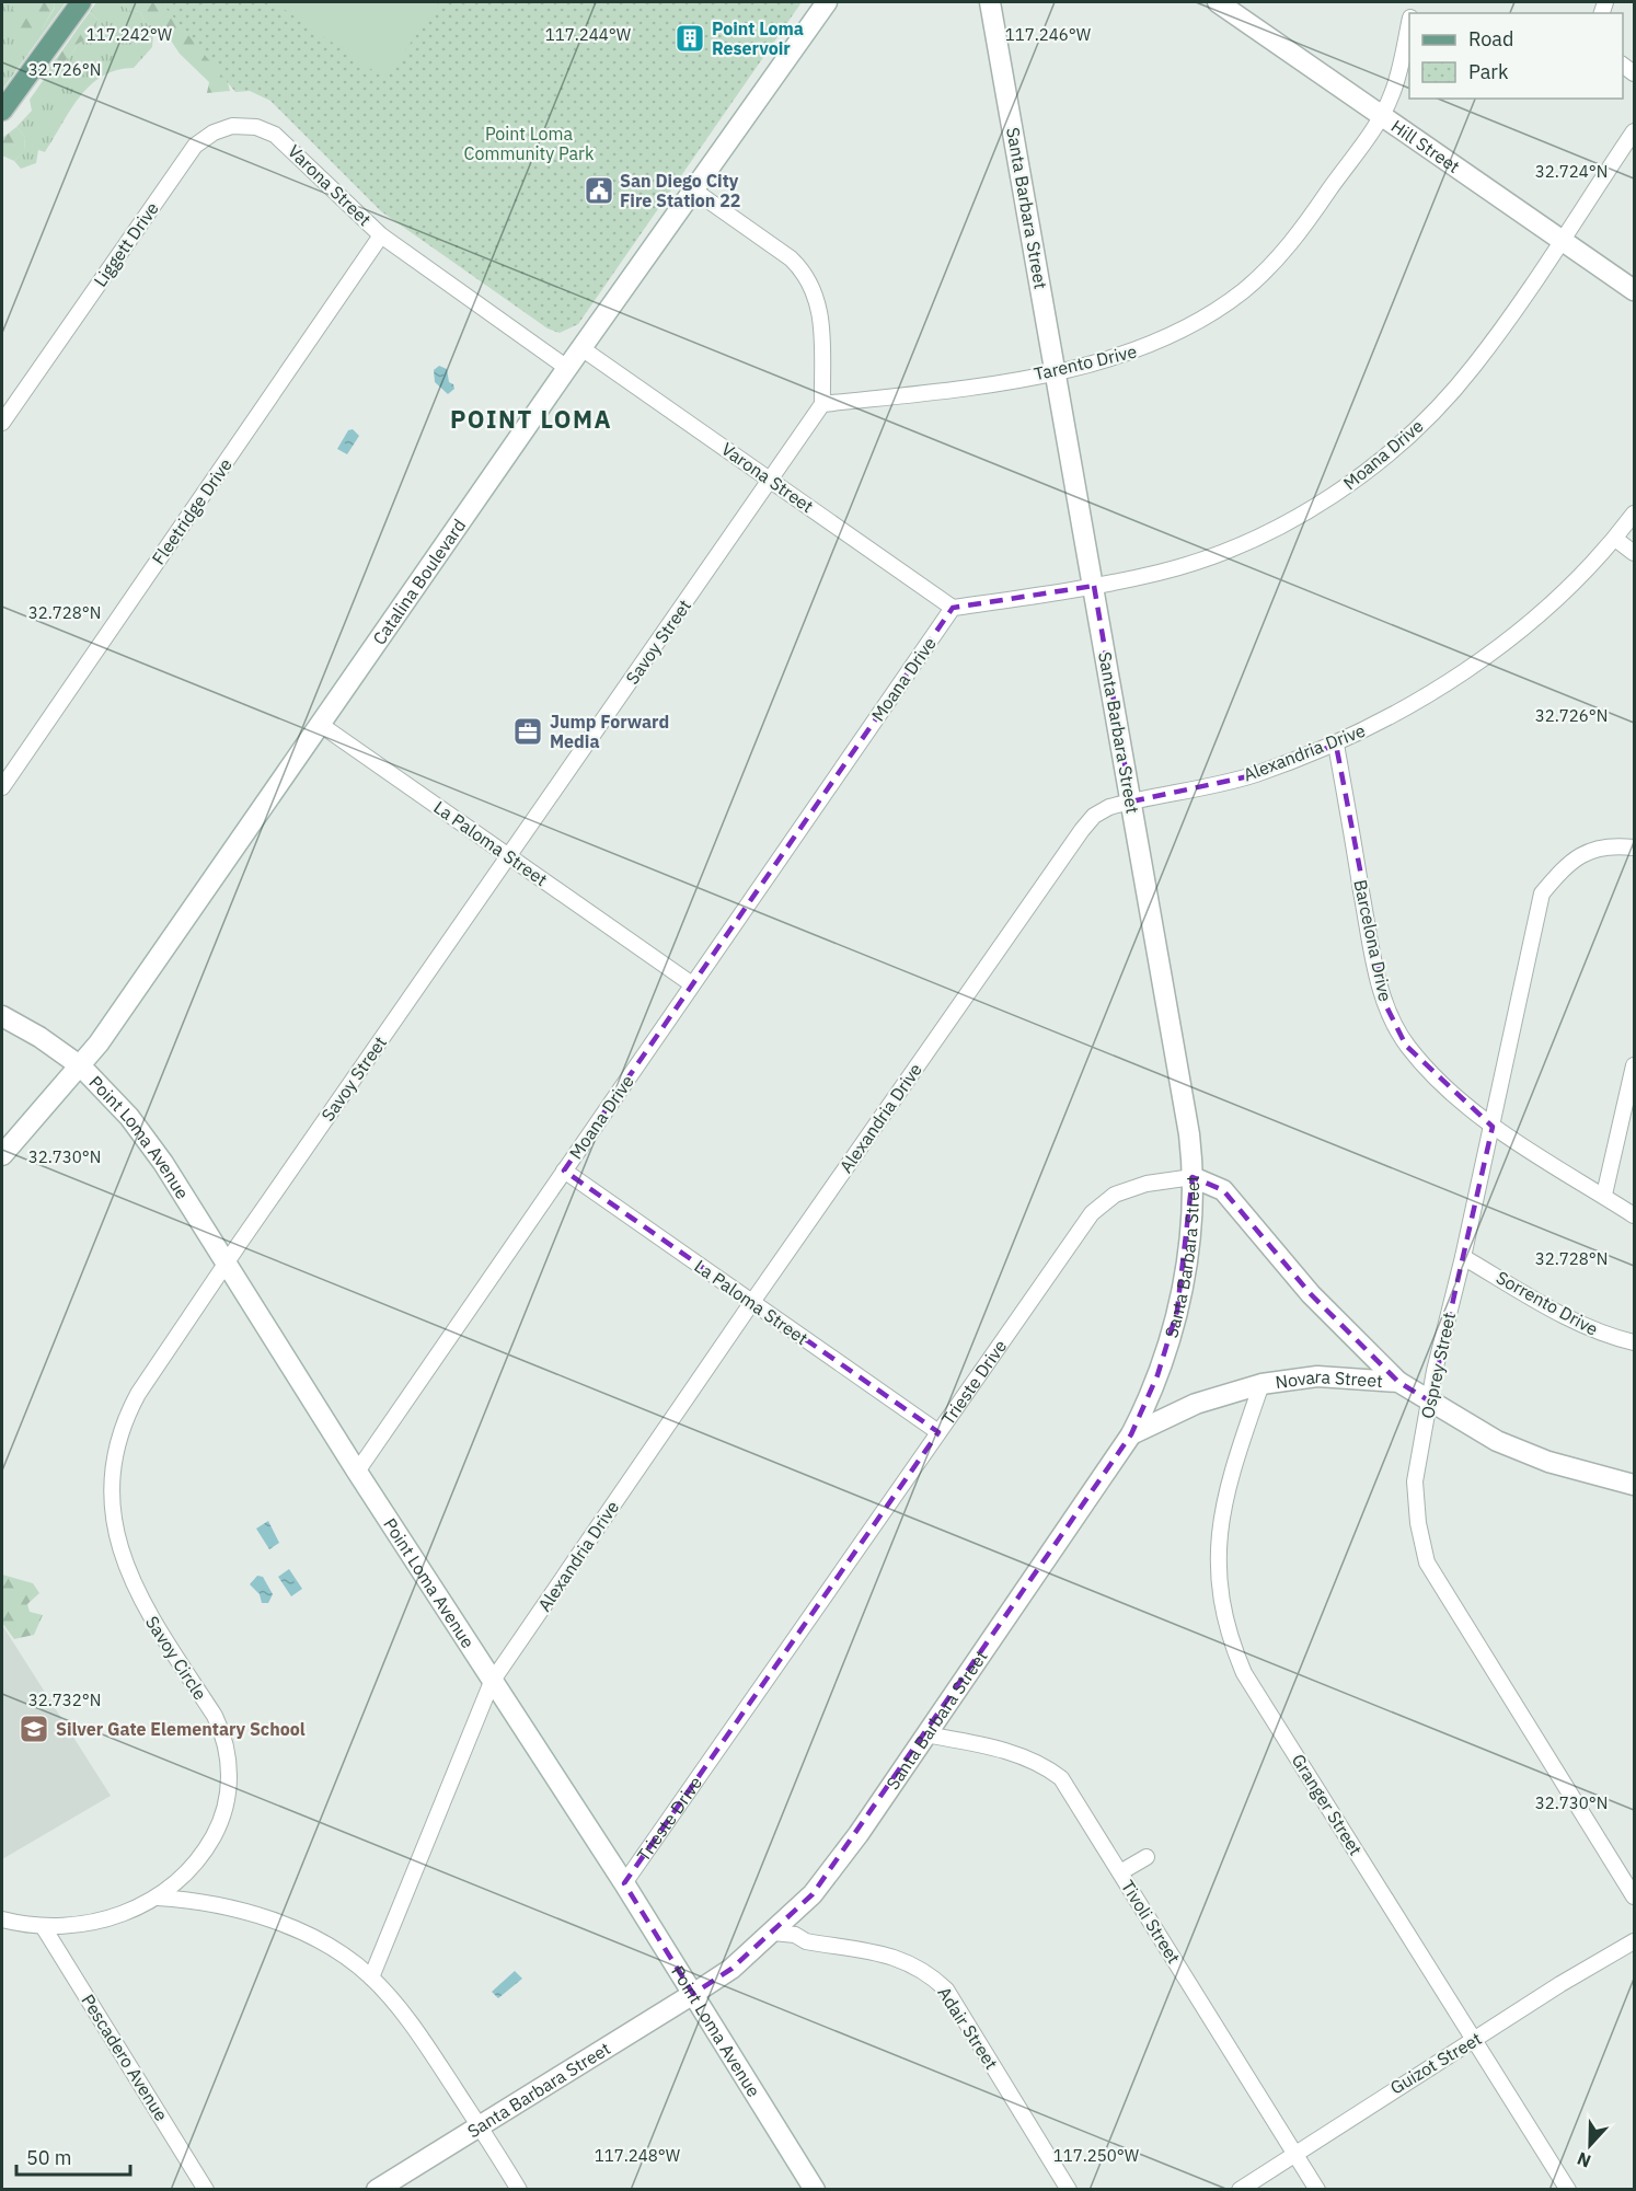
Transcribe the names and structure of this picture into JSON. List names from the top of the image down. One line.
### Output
{"streets":{"street":["Hill Street","Varona Street","Santa Barbara Street","Liggett Drive","Tarento Drive","Moana Drive","Fleetridge Drive","Catalina Boulevard","Savoy Street","Alexandria Drive","La Paloma Street","Barcelona Drive","Point Loma Avenue","Sorrento Drive","Osprey Street","Trieste Drive","Novara Street","Savoy Circle","Granger Street","Tivoli Street","Adair Street","Pescadero Avenue","Guizot Street"]},"crossings":[["Hill Street","Tarento Drive"],["Hill Street","Moana Drive"],["Varona Street","Liggett Drive"],["Varona Street","Moana Drive"],["Varona Street","Fleetridge Drive"],["Varona Street","Catalina Boulevard"],["Varona Street","Savoy Street"],["Santa Barbara Street","Tarento Drive"],["Santa Barbara Street","Moana Drive"],["Santa Barbara Street","Alexandria Drive"],["Santa Barbara Street","Point Loma Avenue"],["Santa Barbara Street","Trieste Drive"],["Santa Barbara Street","Novara Street"],["Santa Barbara Street","Tivoli Street"],["Santa Barbara Street","Adair Street"],["Tarento Drive","Savoy Street"],["Moana Drive","La Paloma Street"],["Moana Drive","Point Loma Avenue"],["Catalina Boulevard","La Paloma Street"],["Catalina Boulevard","Point Loma Avenue"],["Savoy Street","La Paloma Street"],["Savoy Street","Point Loma Avenue"],["Savoy Street","Savoy Circle"],["Alexandria Drive","La Paloma Street"],["Alexandria Drive","Barcelona Drive"],["Alexandria Drive","Point Loma Avenue"],["La Paloma Street","Trieste Drive"],["Barcelona Drive","Osprey Street"],["Point Loma Avenue","Trieste Drive"],["Point Loma Avenue","Savoy Circle"],["Sorrento Drive","Osprey Street"],["Osprey Street","Novara Street"],["Novara Street","Granger Street"],["Savoy Circle","Pescadero Avenue"],["Granger Street","Guizot Street"],["Tivoli Street","Guizot Street"]],"districts":["POINT LOMA"],"parks":["Point Loma Community Park"],"places":{"building":["Point Loma Reservoir"],"public building":["San Diego City Fire Station 22"],"office":["Jump Forward Media"],"school or university":["Silver Gate Elementary School"]},"legend":["Road","Park"],"scale_bar":"50 m","north":"bottom","coordinates":["117.242°W","117.244°W","117.246°W","32.726°N","32.724°N","32.728°N","32.730°N","32.732°N","117.248°W","117.250°W"]}
